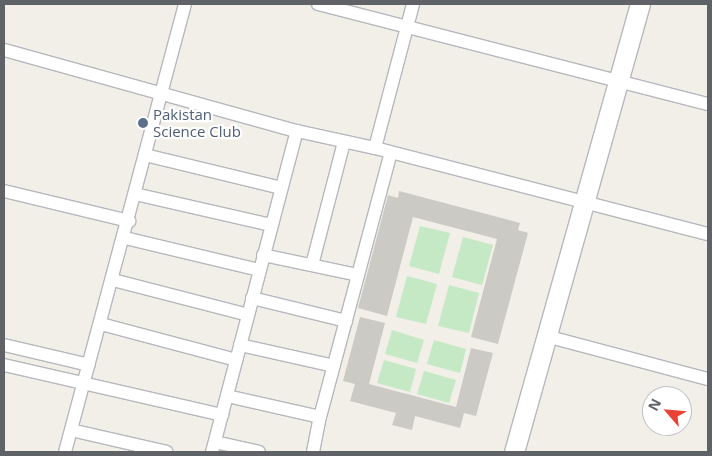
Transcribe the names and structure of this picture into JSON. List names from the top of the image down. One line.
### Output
{"places":["Pakistan Science Club"],"north":"top left"}
